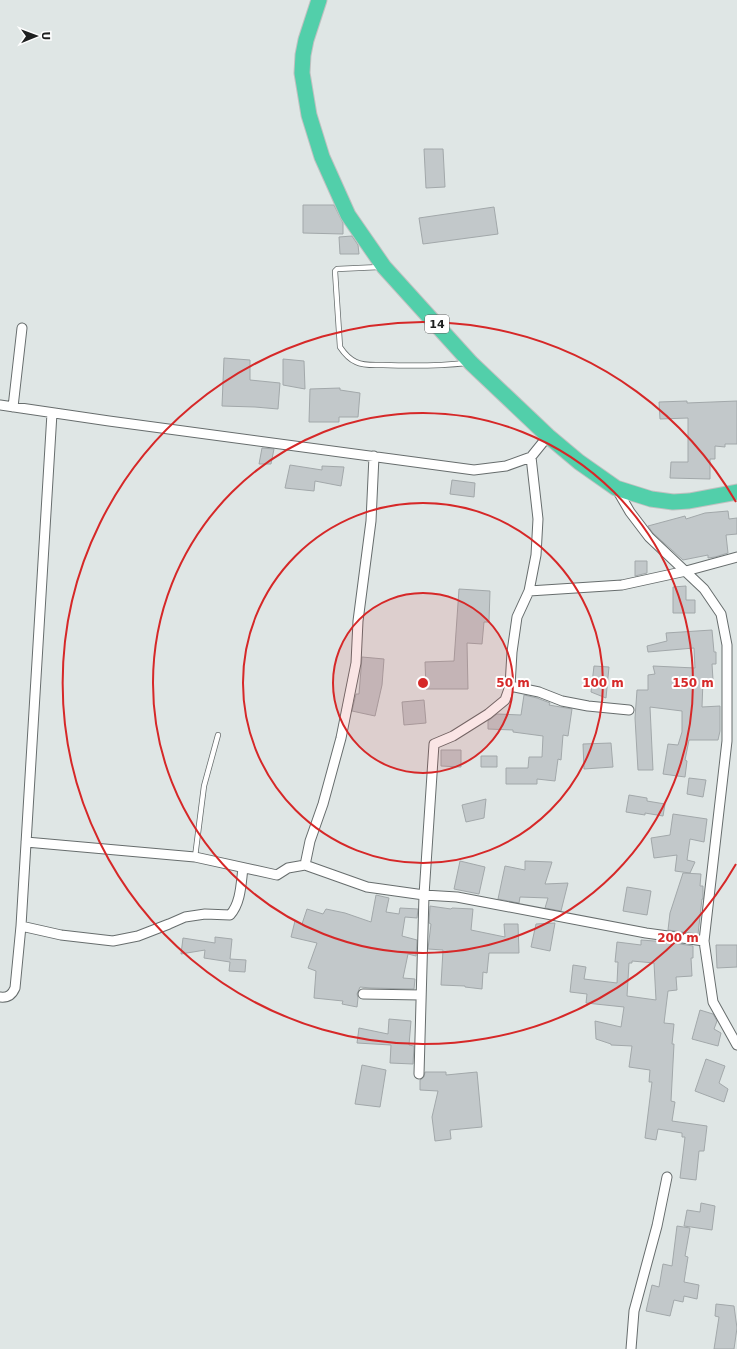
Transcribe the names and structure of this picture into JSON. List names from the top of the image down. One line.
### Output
{"streets":{"highway":["14"]},"north":"right","rings":["50 m","100 m","150 m","200 m"]}
